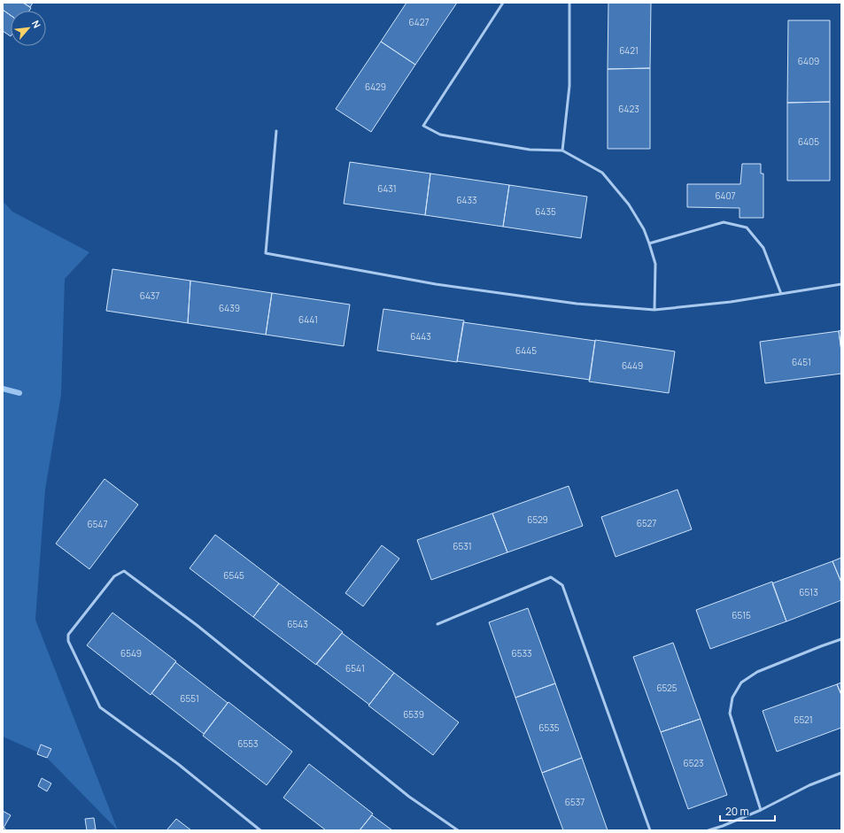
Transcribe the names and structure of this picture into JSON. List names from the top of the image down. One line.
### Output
{"house_numbers":["6427","6421","6409","6429","6423","6405","6431","6407","6433","6435","6437","6439","6441","6443","6445","6451","6449","6529","6527","6547","6531","6545","6513","6515","6543","6549","6533","6541","6525","6551","6539","6521","6535","6553","6523","6537"],"scale_bar":"20 m","north":"top right"}
